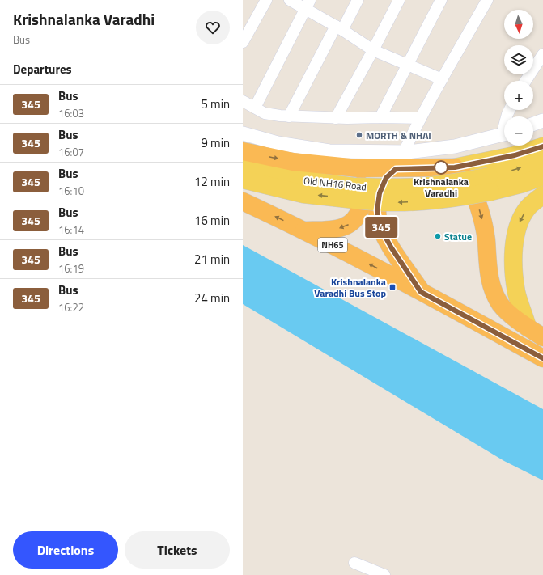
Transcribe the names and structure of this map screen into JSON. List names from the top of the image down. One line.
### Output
{"streets":{"highway":["NH65"],"main road":["Old NH16 Road"]},"places":{"other":["MORTH & NHAI","Krishnalanka Varadhi","Statue"],"transit":["Krishnalanka Varadhi Bus Stop"]},"lines":["bus line 345"],"north":"bottom","page":{"heading":[["Krishnalanka Varadhi","Bus"],"Departures"],"on_map":"345","map_buttons":["+","−"],"list":[{"mark":"345","name":"Bus","note":"16:03","value":"5 min"},{"mark":"345","name":"Bus","note":"16:07","value":"9 min"},{"mark":"345","name":"Bus","note":"16:10","value":"12 min"},{"mark":"345","name":"Bus","note":"16:14","value":"16 min"},{"mark":"345","name":"Bus","note":"16:19","value":"21 min"},{"mark":"345","name":"Bus","note":"16:22","value":"24 min"}],"buttons":["Directions","Tickets"]}}
